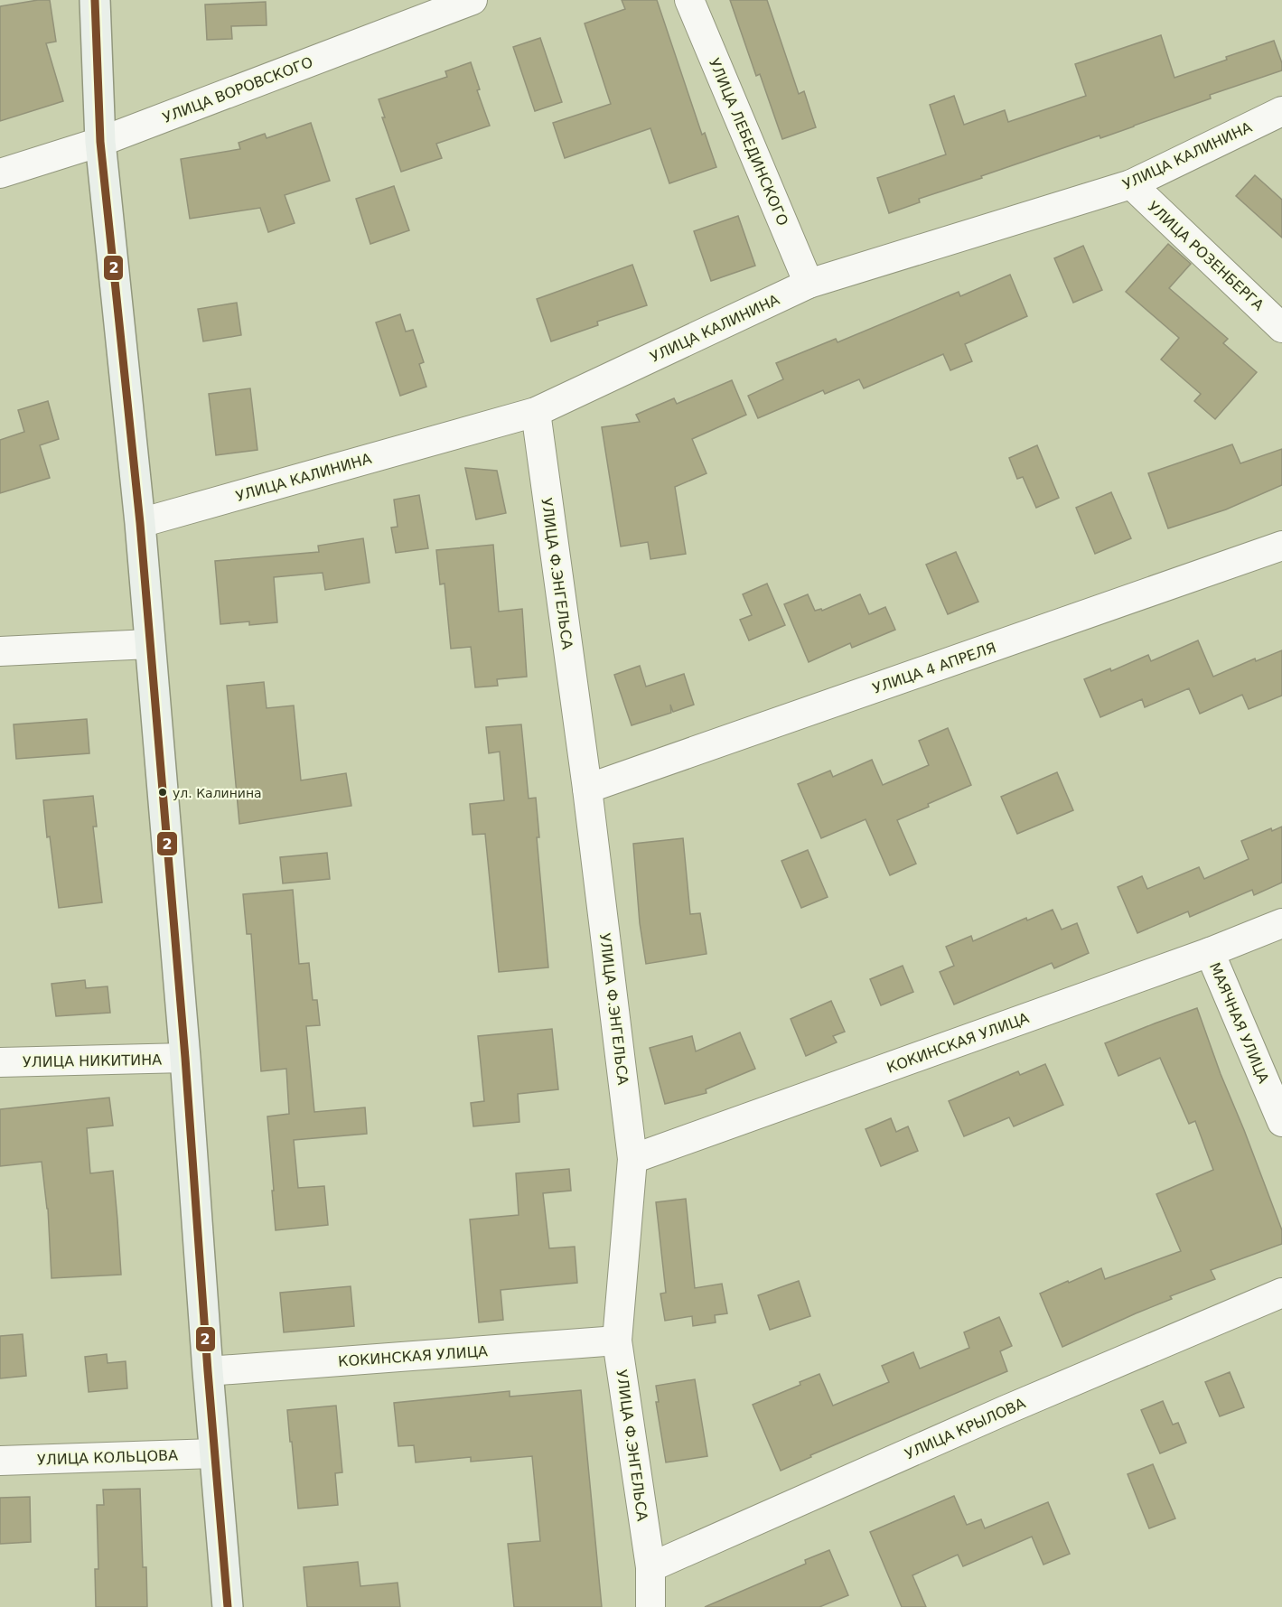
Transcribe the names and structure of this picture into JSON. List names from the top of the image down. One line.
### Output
{"streets":{"street":["УЛИЦА ВОРОВСКОГО","УЛИЦА ЛЕБЕДИНСКОГО","УЛИЦА КАЛИНИНА","УЛИЦА РОЗЕНБЕРГА","УЛИЦА Ф.ЭНГЕЛЬСА","УЛИЦА 4 АПРЕЛЯ","МАЯЧНАЯ УЛИЦА","КОКИНСКАЯ УЛИЦА","УЛИЦА НИКИТИНА","УЛИЦА КРЫЛОВА","УЛИЦА КОЛЬЦОВА"]},"crossings":[["УЛИЦА ЛЕБЕДИНСКОГО","УЛИЦА КАЛИНИНА"],["УЛИЦА КАЛИНИНА","УЛИЦА РОЗЕНБЕРГА"],["УЛИЦА КАЛИНИНА","УЛИЦА Ф.ЭНГЕЛЬСА"],["УЛИЦА Ф.ЭНГЕЛЬСА","УЛИЦА 4 АПРЕЛЯ"],["УЛИЦА Ф.ЭНГЕЛЬСА","КОКИНСКАЯ УЛИЦА"],["УЛИЦА Ф.ЭНГЕЛЬСА","УЛИЦА КРЫЛОВА"],["МАЯЧНАЯ УЛИЦА","КОКИНСКАЯ УЛИЦА"]],"places":["ул. Калинина"],"lines":["transit line 2"]}
